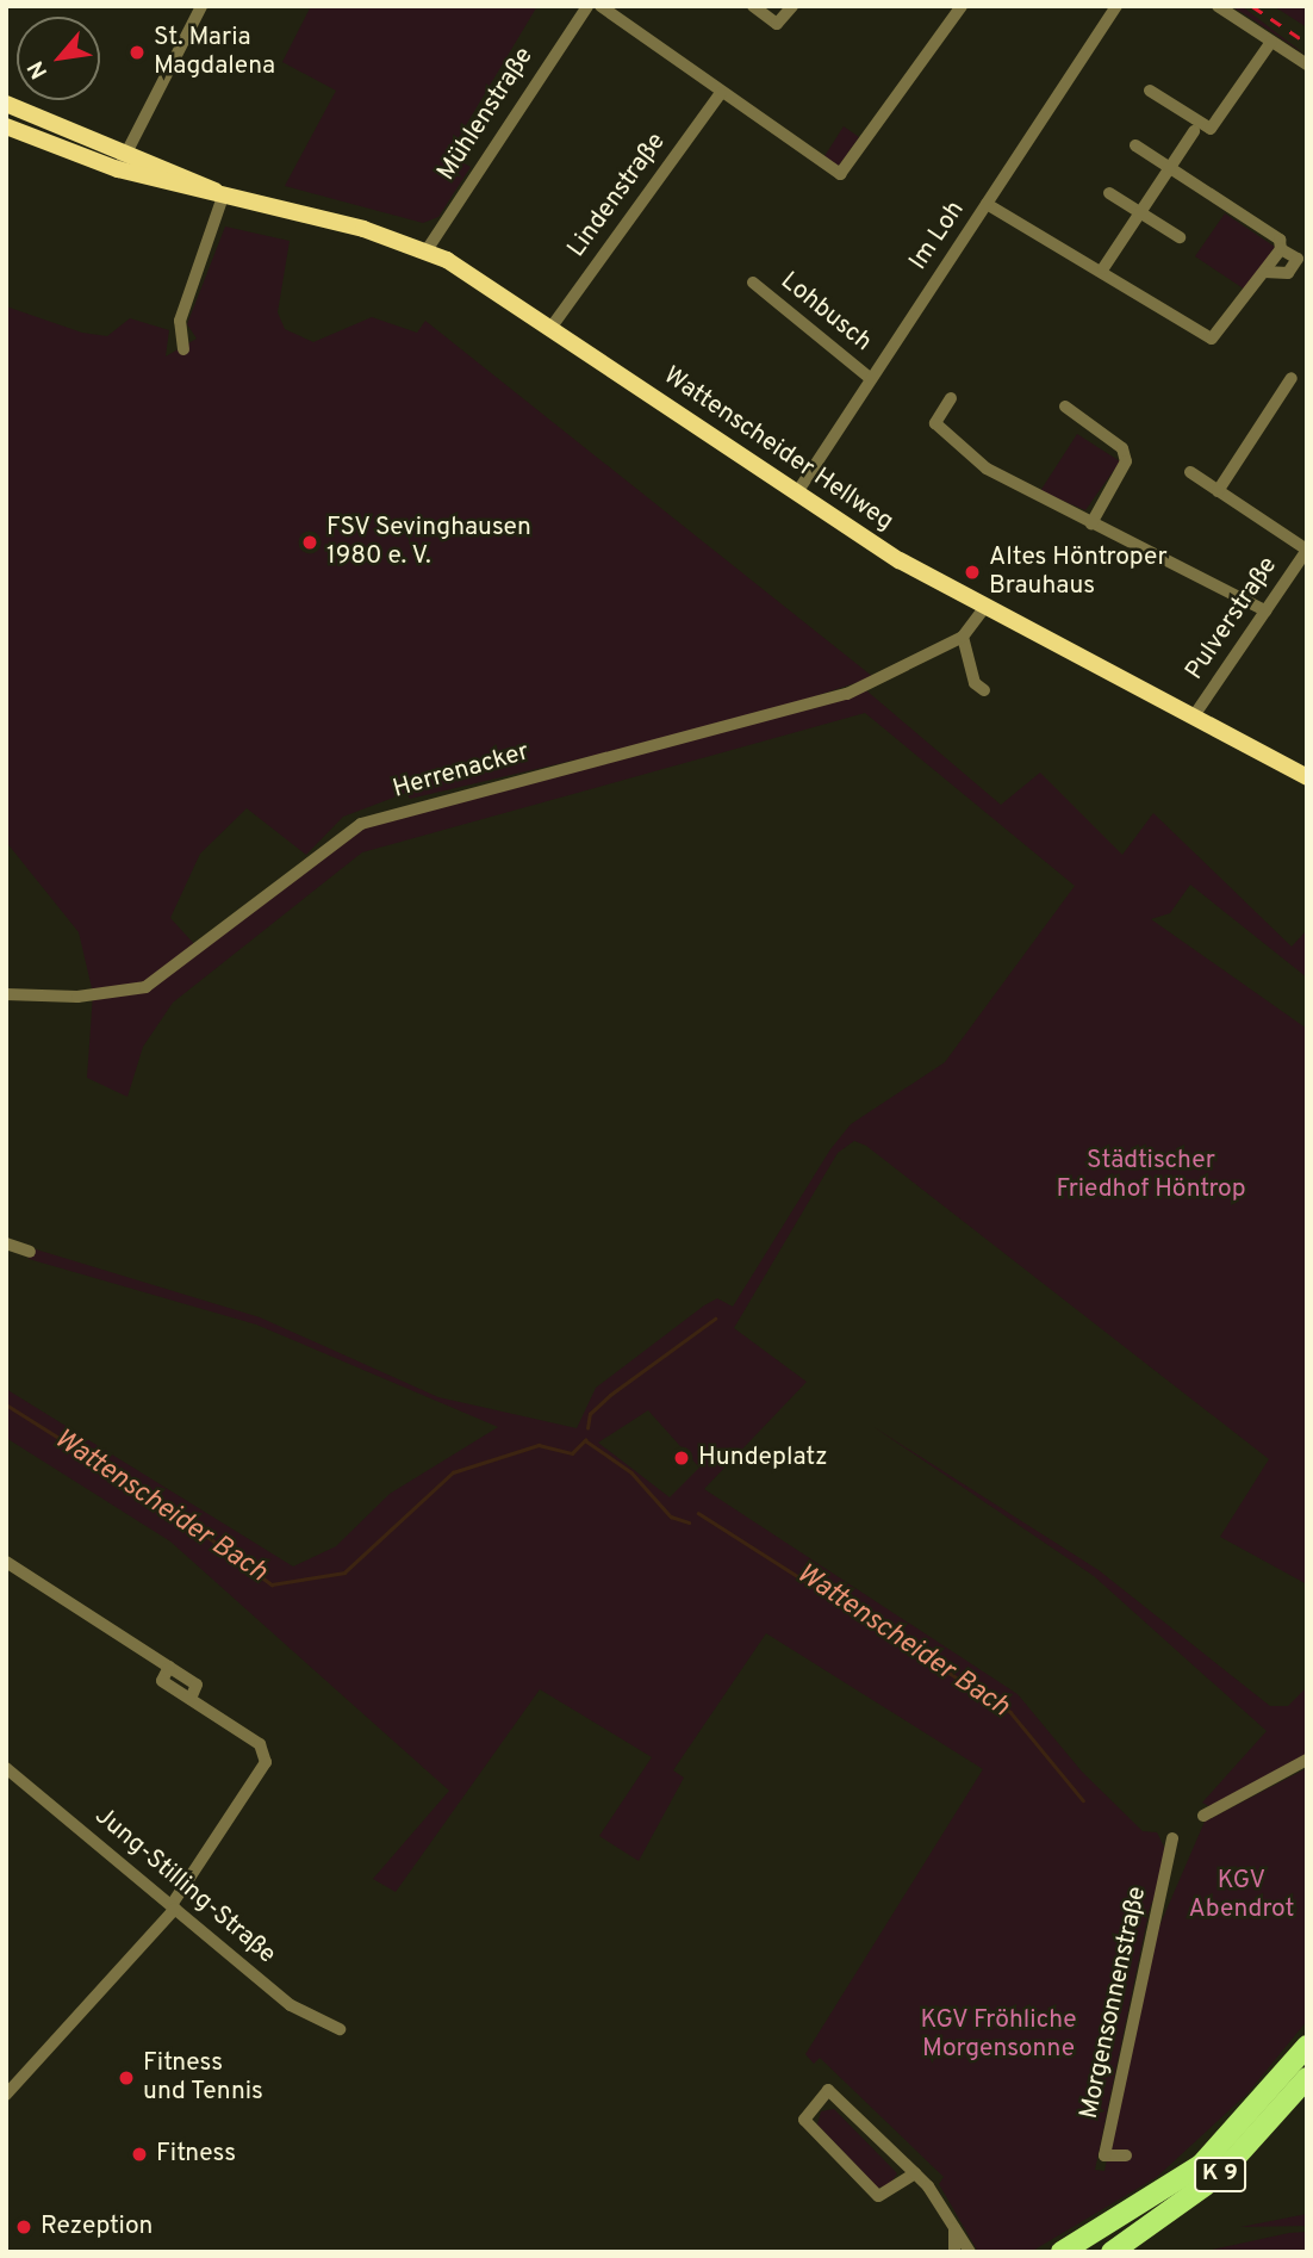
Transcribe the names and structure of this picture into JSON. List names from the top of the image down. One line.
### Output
{"streets":{"main road":["Wattenscheider Hellweg","K 9"],"street":["Mühlenstraße","Lindenstraße","Im Loh","Lohbusch","Pulverstraße","Herrenacker","Jung-Stilling-Straße","Morgensonnenstraße"]},"crossings":[["Mühlenstraße","Wattenscheider Hellweg"],["Lindenstraße","Wattenscheider Hellweg"],["Im Loh","Lohbusch"],["Im Loh","Wattenscheider Hellweg"],["Wattenscheider Hellweg","Pulverstraße"],["Wattenscheider Hellweg","Herrenacker"]],"water":["Wattenscheider Bach"],"parks":["Städtischer Friedhof Höntrop","KGV Abendrot","KGV Fröhliche Morgensonne"],"places":["St. Maria Magdalena","FSV Sevinghausen 1980 e. V.","Altes Höntroper Brauhaus","Hundeplatz","Fitness und Tennis","Fitness","Rezeption"],"north":"bottom left"}
